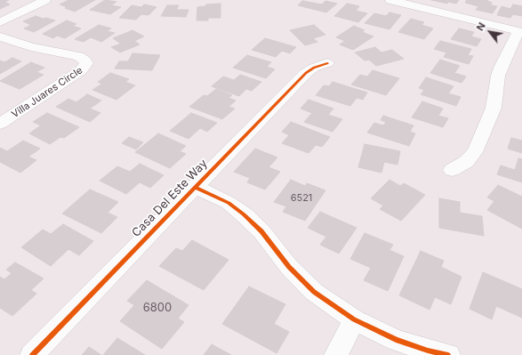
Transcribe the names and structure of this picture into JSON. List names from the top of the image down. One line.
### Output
{"streets":{"street":["Villa Juares Circle","Casa Del Este Way"]},"house_numbers":["6521","6800"],"north":"top left"}
